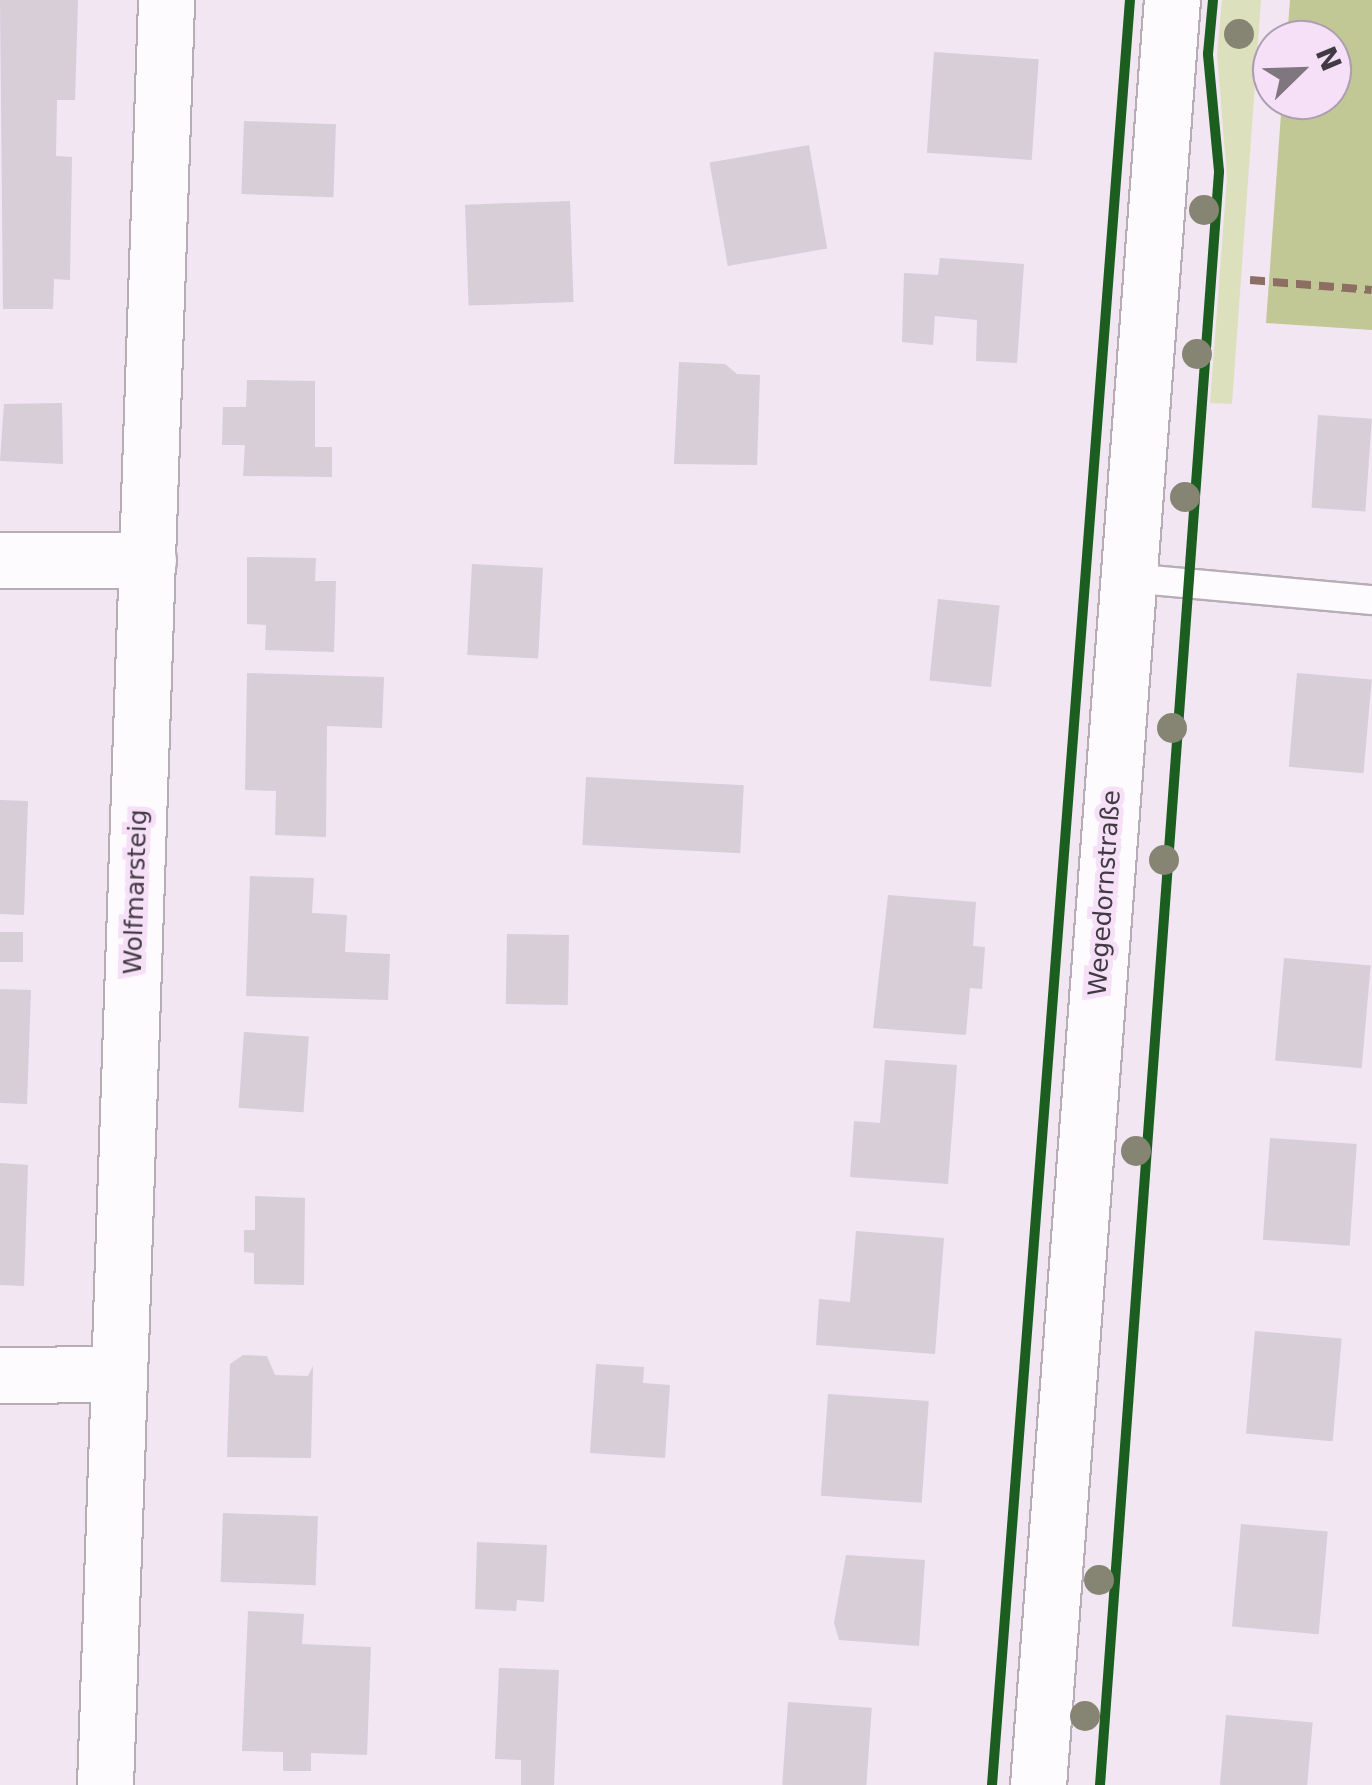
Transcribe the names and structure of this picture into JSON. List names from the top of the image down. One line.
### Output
{"streets":{"street":["Wolfmarsteig","Wegedornstraße"]},"north":"top right"}
